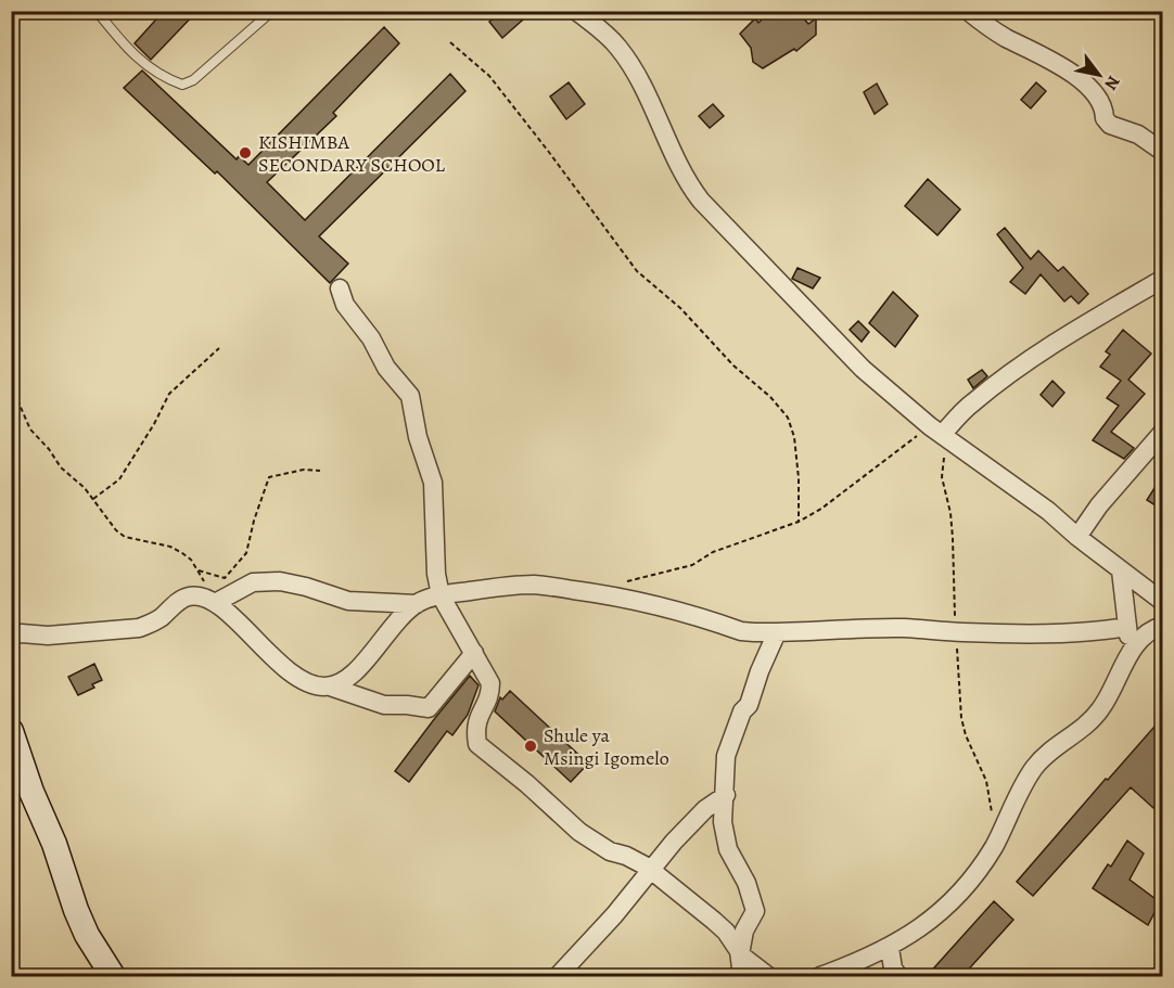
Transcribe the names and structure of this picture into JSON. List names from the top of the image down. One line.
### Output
{"places":["KISHIMBA SECONDARY SCHOOL","Shule ya Msingi Igomelo"],"north":"bottom right"}
